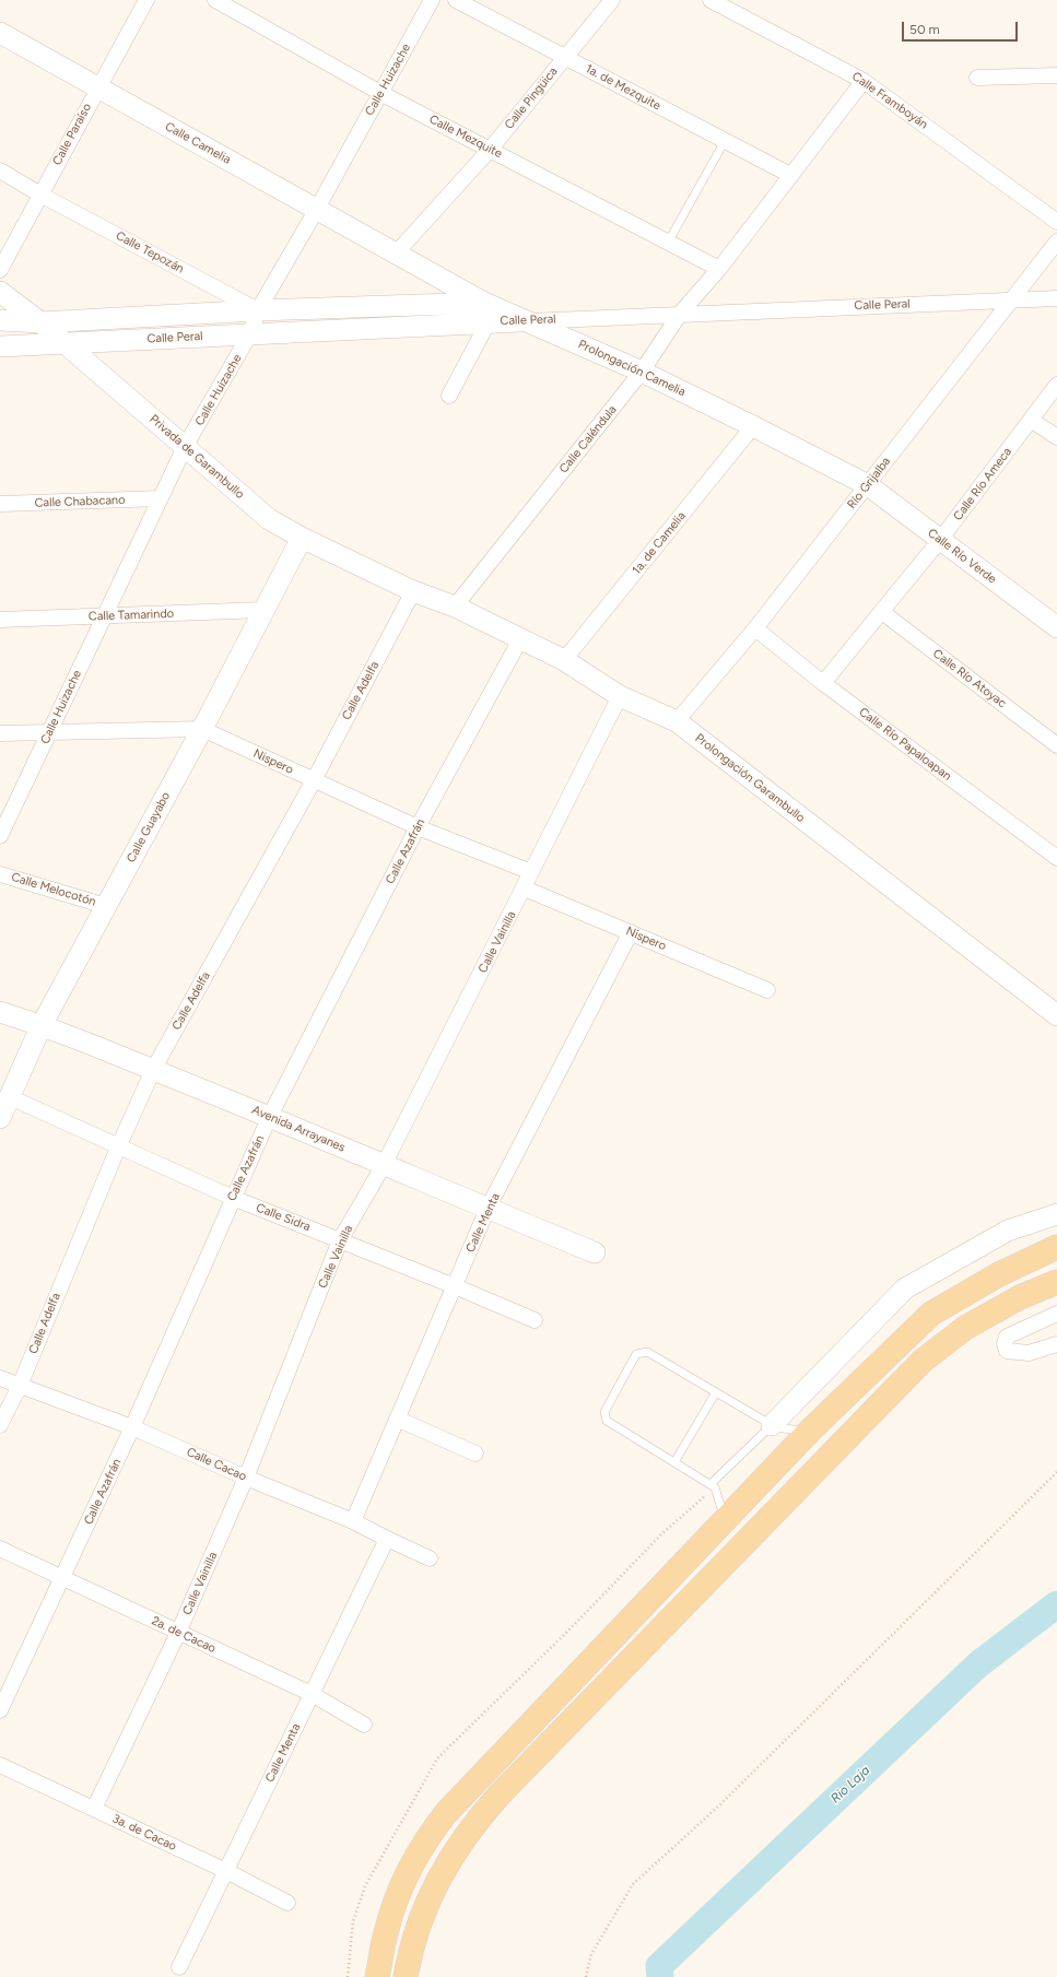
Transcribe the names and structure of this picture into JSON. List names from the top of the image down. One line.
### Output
{"streets":{"main road":["Calle Camelia","Calle Peral","Prolongación Camelia","Privada de Garambullo","Calle Río Verde","Prolongación Garambullo","Calle Guayabo","Avenida Arrayanes"],"street":["Calle Huizache","1a. de Mezquite","Calle Pingüica","Calle Framboyán","Calle Paraíso","Calle Mezquite","Calle Tepozán","Calle Caléndula","Río Grijalba","Calle Río Ameca","Calle Chabacano","1a. de Camelia","Calle Tamarindo","Calle Río Atoyac","Calle Adelfa","Calle Río Papaloapan","Nispero","Calle Azafrán","Calle Melocotón","Calle Vainilla","Calle Sidra","Calle Menta","Calle Cacao","2a. de Cacao","3a. de Cacao"]},"crossings":[["Calle Huizache","Calle Mezquite"],["Calle Huizache","Calle Camelia"],["Calle Huizache","Calle Tepozán"],["Calle Huizache","Calle Peral"],["Calle Huizache","Privada de Garambullo"],["Calle Huizache","Calle Chabacano"],["Calle Huizache","Calle Tamarindo"],["Calle Huizache","Nispero"],["1a. de Mezquite","Calle Pingüica"],["1a. de Mezquite","Calle Caléndula"],["Calle Pingüica","Calle Mezquite"],["Calle Pingüica","Calle Camelia"],["Calle Framboyán","Calle Caléndula"],["Calle Paraíso","Calle Camelia"],["Calle Paraíso","Calle Tepozán"],["Calle Mezquite","Calle Caléndula"],["Calle Tepozán","Calle Peral"],["Calle Peral","Prolongación Camelia"],["Calle Peral","Calle Caléndula"],["Calle Peral","Privada de Garambullo"],["Calle Peral","Río Grijalba"],["Prolongación Camelia","Calle Caléndula"],["Prolongación Camelia","Río Grijalba"],["Prolongación Camelia","1a. de Camelia"],["Prolongación Camelia","Calle Río Verde"],["Calle Caléndula","Prolongación Garambullo"],["Privada de Garambullo","Calle Adelfa"],["Privada de Garambullo","Prolongación Garambullo"],["Privada de Garambullo","Calle Guayabo"],["Río Grijalba","Calle Río Verde"],["Río Grijalba","Calle Río Papaloapan"],["Río Grijalba","Prolongación Garambullo"],["Calle Río Ameca","Calle Río Verde"],["Calle Río Ameca","Calle Río Atoyac"],["Calle Río Ameca","Calle Río Papaloapan"],["1a. de Camelia","Prolongación Garambullo"],["Calle Tamarindo","Calle Guayabo"],["Calle Adelfa","Nispero"],["Calle Adelfa","Prolongación Garambullo"],["Calle Adelfa","Avenida Arrayanes"],["Calle Adelfa","Calle Sidra"],["Calle Adelfa","Calle Cacao"],["Nispero","Calle Guayabo"],["Nispero","Calle Azafrán"],["Nispero","Calle Vainilla"],["Nispero","Calle Menta"],["Prolongación Garambullo","Calle Azafrán"],["Prolongación Garambullo","Calle Vainilla"],["Calle Guayabo","Calle Melocotón"],["Calle Guayabo","Avenida Arrayanes"],["Calle Guayabo","Calle Sidra"],["Calle Azafrán","Avenida Arrayanes"],["Calle Azafrán","Calle Sidra"],["Calle Azafrán","Calle Cacao"],["Calle Azafrán","2a. de Cacao"],["Calle Vainilla","Avenida Arrayanes"],["Calle Vainilla","Calle Sidra"],["Calle Vainilla","Calle Cacao"],["Calle Vainilla","2a. de Cacao"],["Calle Vainilla","3a. de Cacao"],["Avenida Arrayanes","Calle Menta"],["Calle Sidra","Calle Menta"],["Calle Menta","Calle Cacao"],["Calle Menta","2a. de Cacao"],["Calle Menta","3a. de Cacao"]],"water":["Rio Laja"],"scale_bar":"50 m"}
